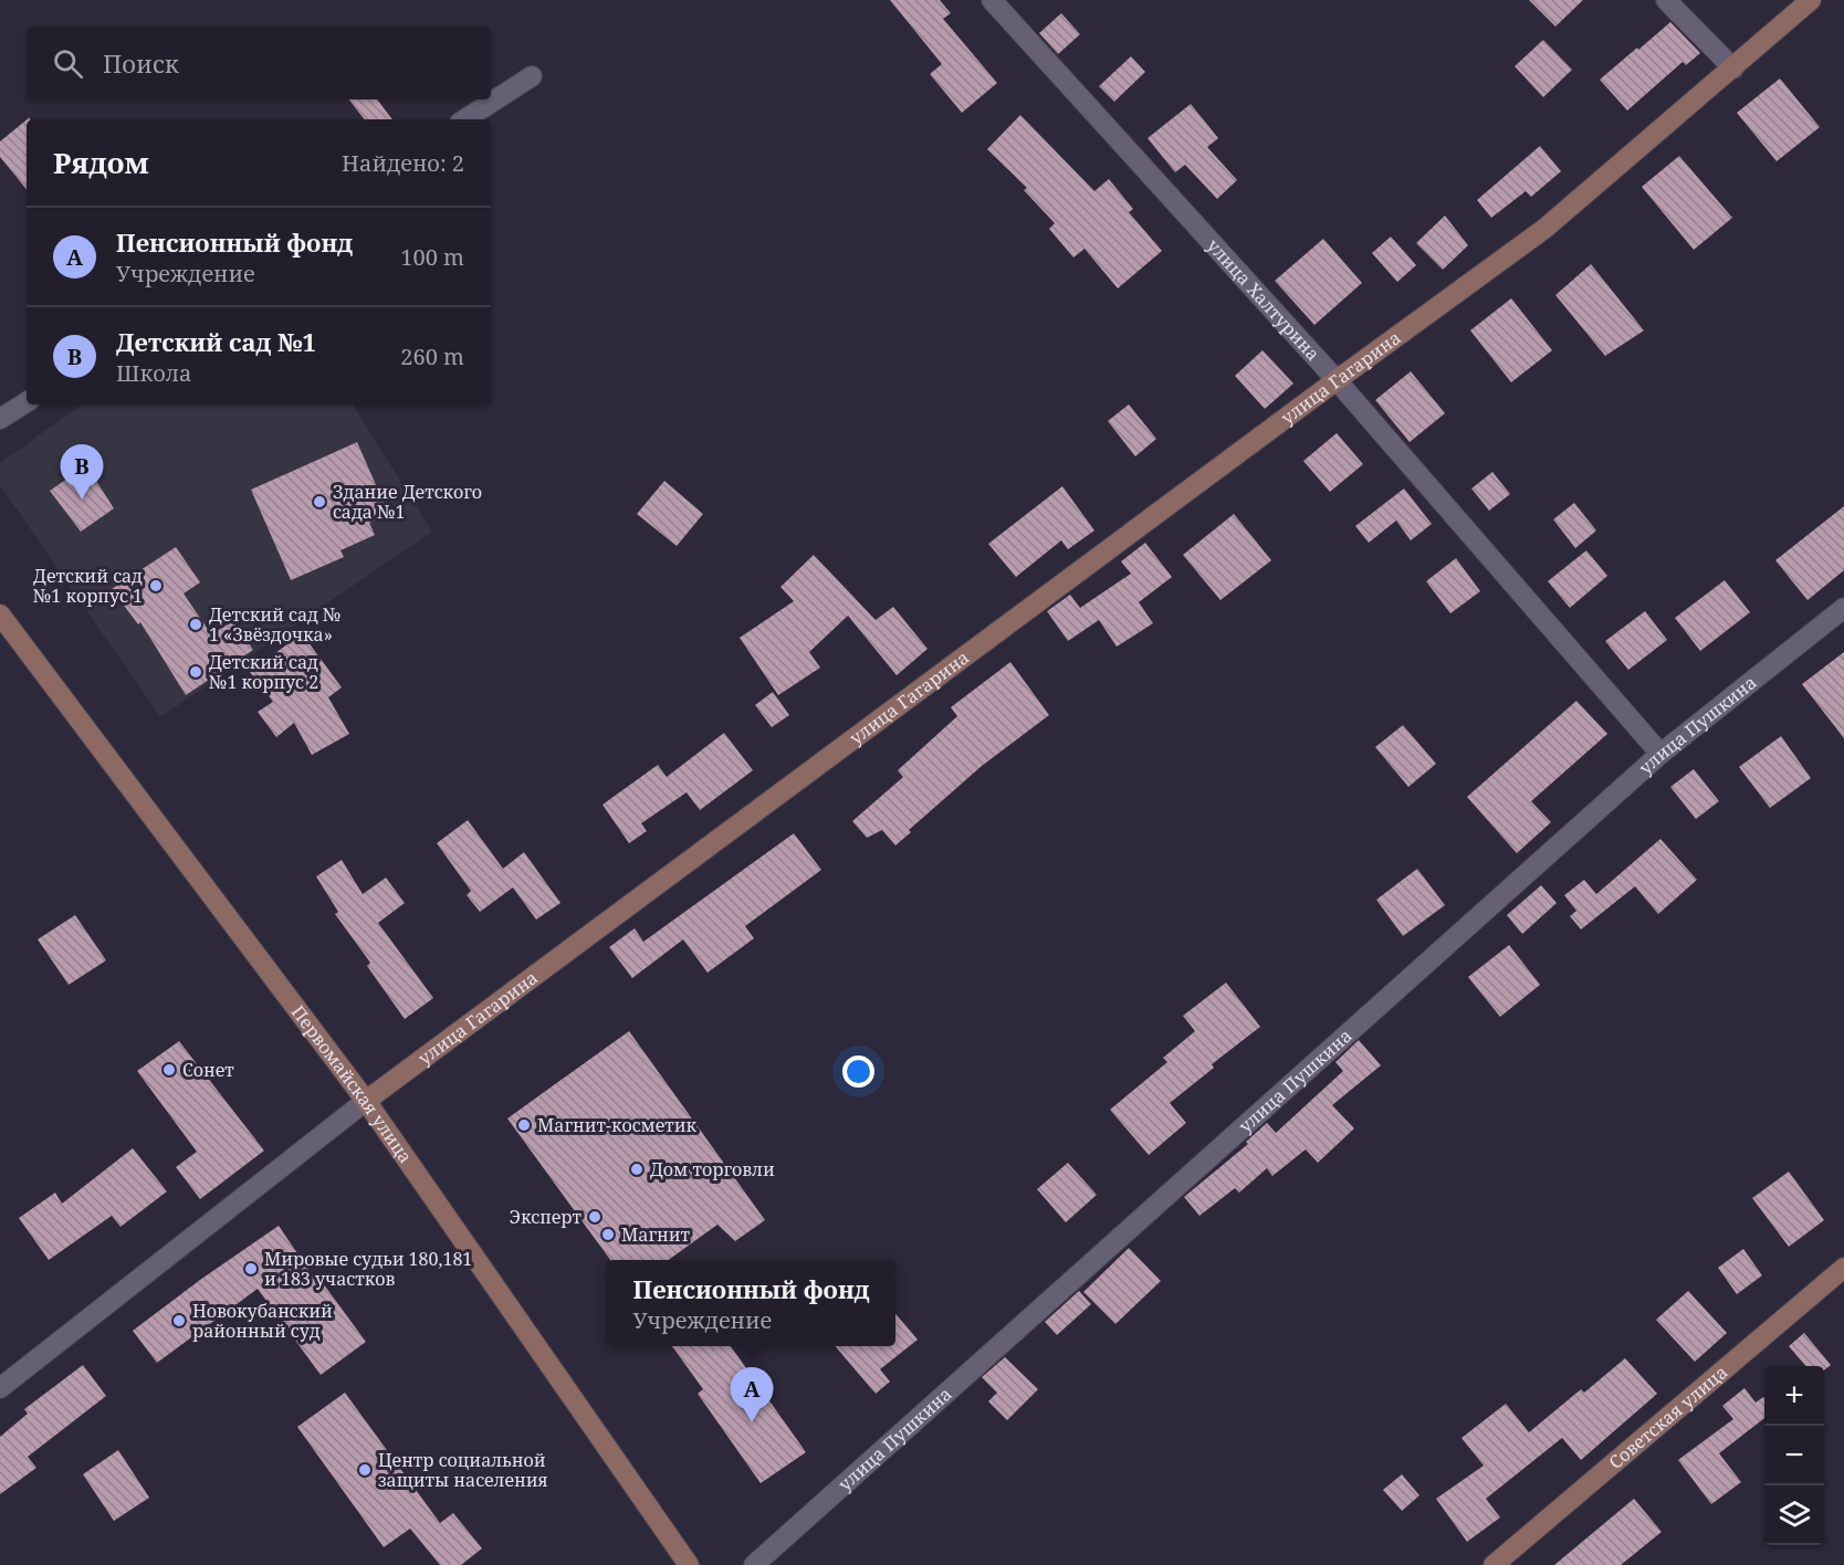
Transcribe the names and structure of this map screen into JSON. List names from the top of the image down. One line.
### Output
{"streets":{"street":["улица Халтурина","улица Гагарина","улица Пушкина","Первомайская улица","Советская улица"]},"crossings":[["улица Халтурина","улица Гагарина"],["улица Халтурина","улица Пушкина"],["улица Гагарина","Первомайская улица"]],"places":["Здание Детского сада №1","Детский сад №1 корпус 1","Детский сад № 1 «Звёздочка»","Детский сад №1 корпус 2","Сонет","Магнит-косметик","Дом торговли","Эксперт","Магнит","Мировые судьи 180,181 и 183 участков","Новокубанский районный суд","Центр социальной защиты населения"],"page":{"search":"Поиск","heading":["Рядом","Найдено: 2"],"list":[{"mark":"A","name":"Пенсионный фонд","note":"Учреждение","value":"100 m"},{"mark":"B","name":"Детский сад №1","note":"Школа","value":"260 m"}],"pins":["B","A"],"popup":["Пенсионный фонд","Учреждение"],"map_buttons":["+","−"]}}
